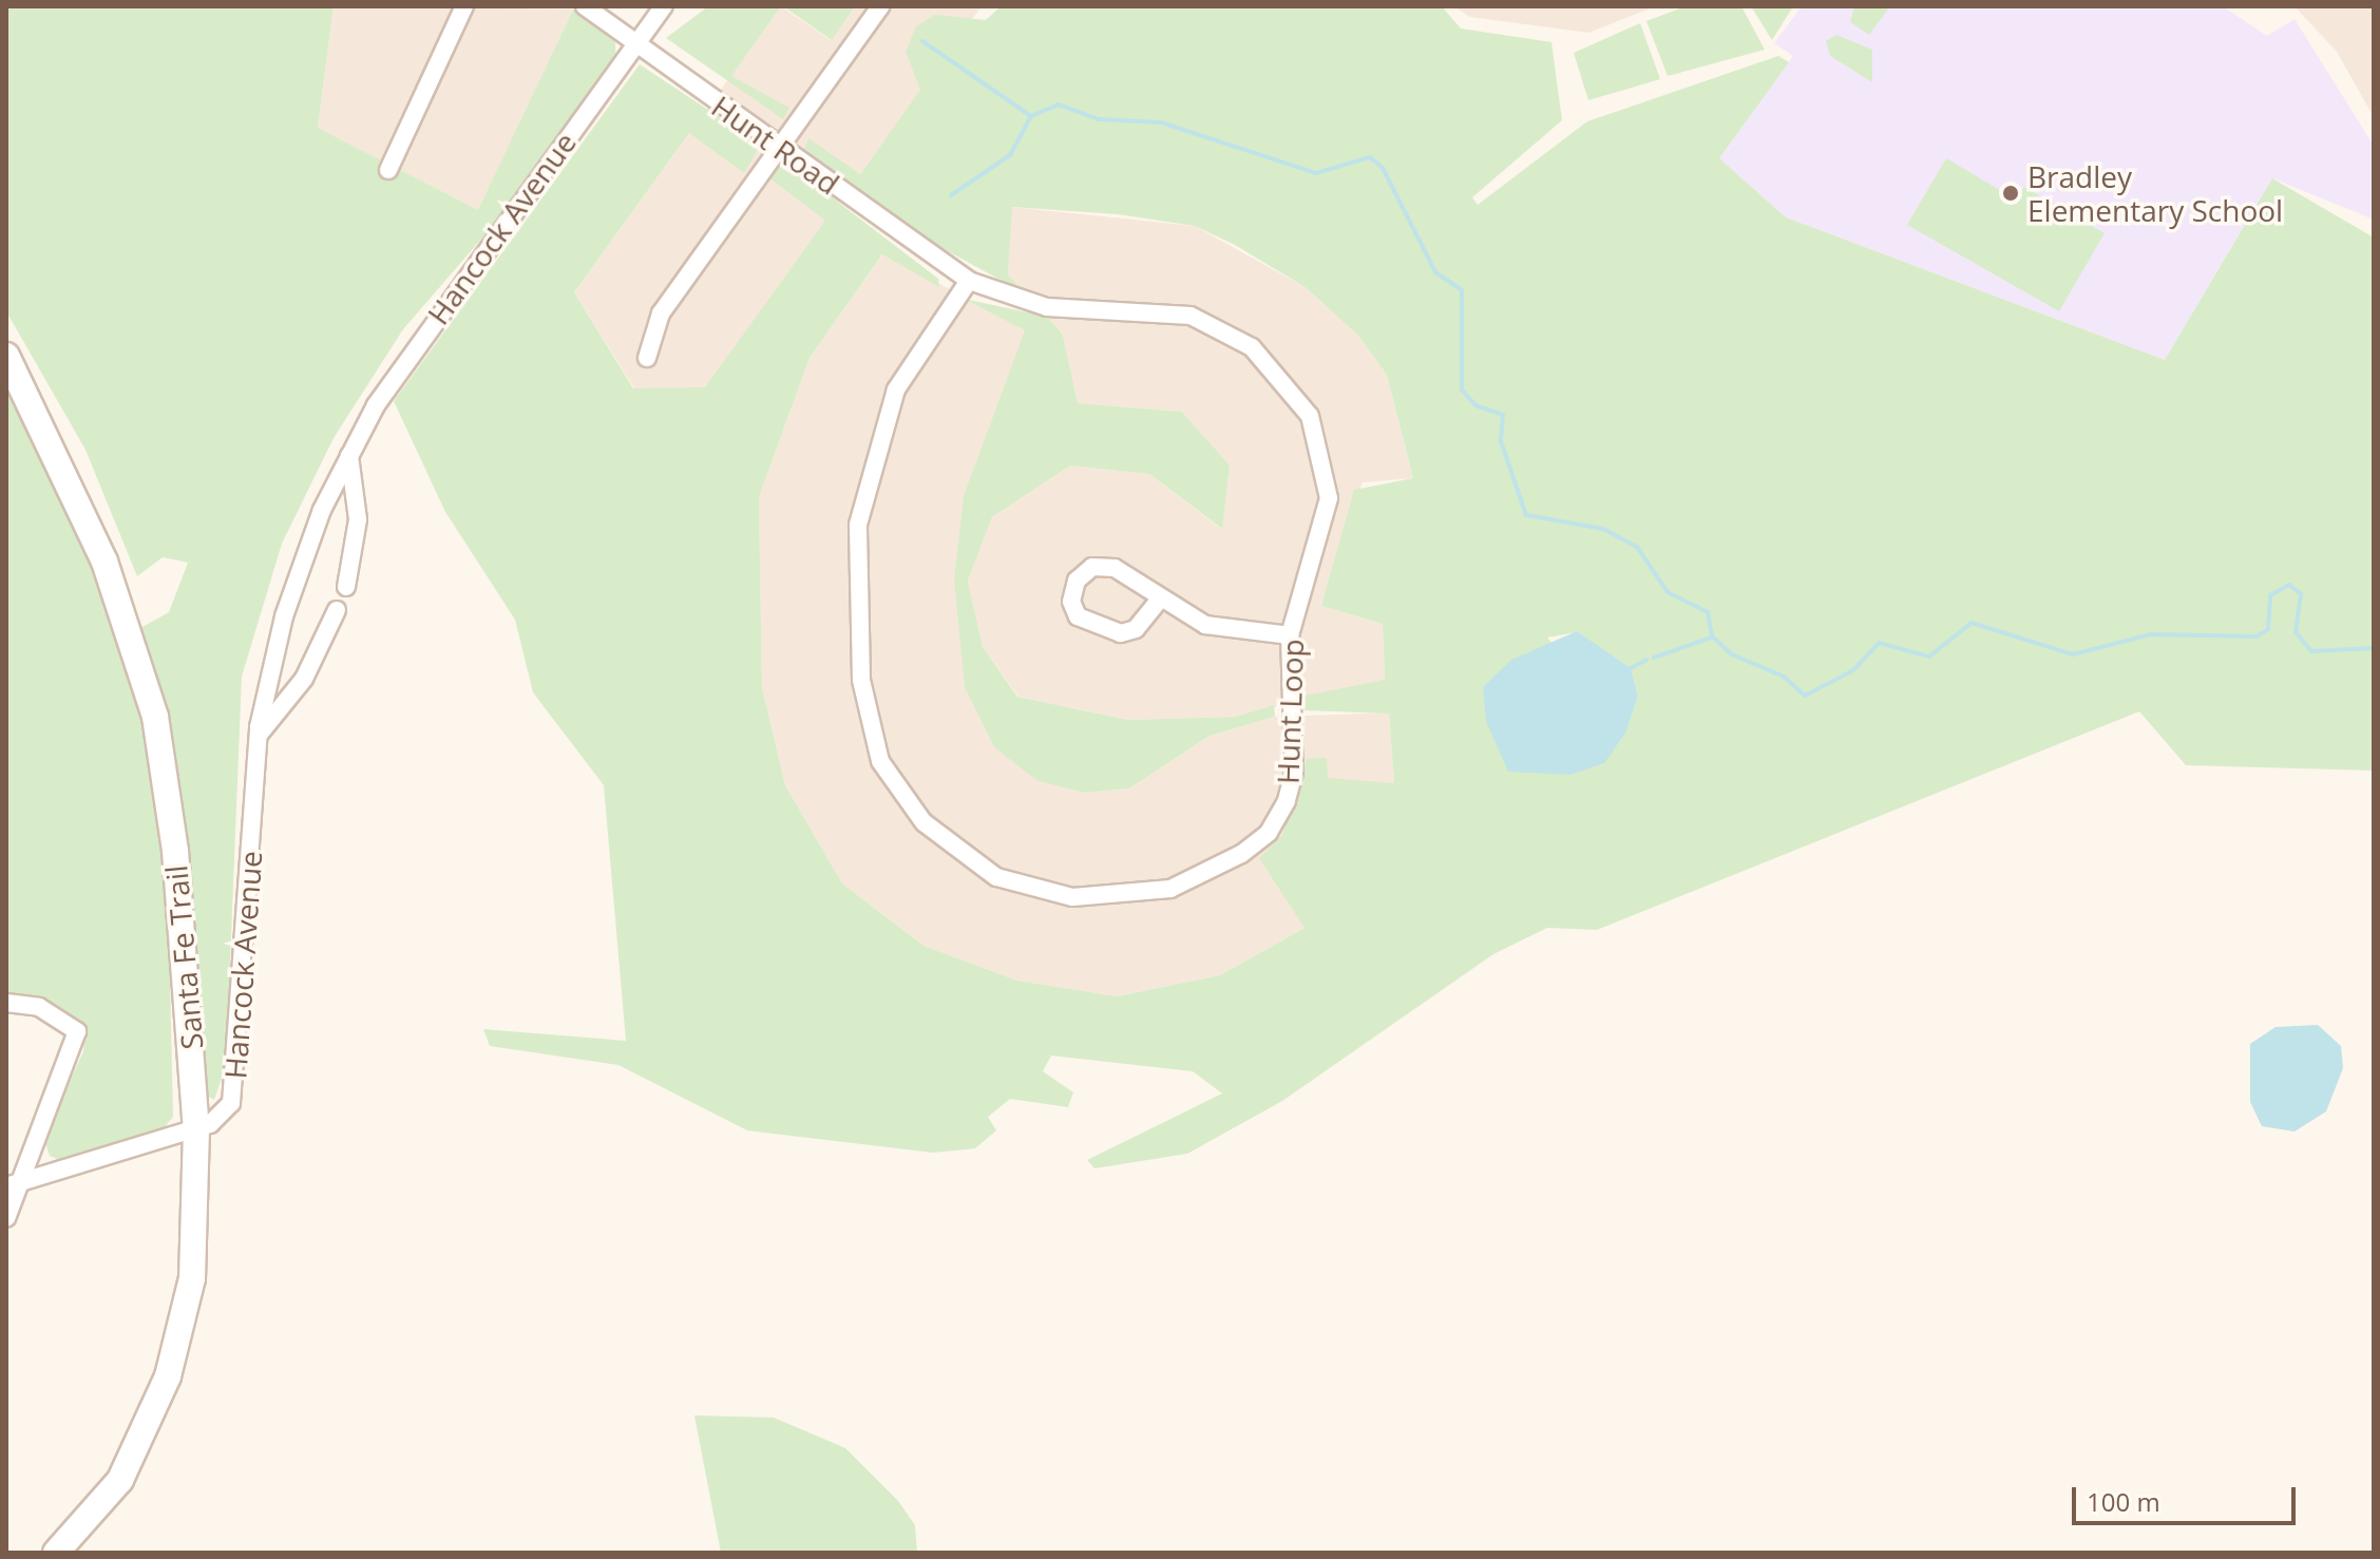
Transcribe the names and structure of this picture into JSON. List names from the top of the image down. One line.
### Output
{"streets":{"street":["Hunt Road","Hancock Avenue","Hunt Loop","Santa Fe Trail"]},"crossings":[["Hunt Road","Hancock Avenue"],["Hunt Road","Hunt Loop"],["Hancock Avenue","Santa Fe Trail"]],"places":["Bradley Elementary School"],"scale_bar":"100 m"}
